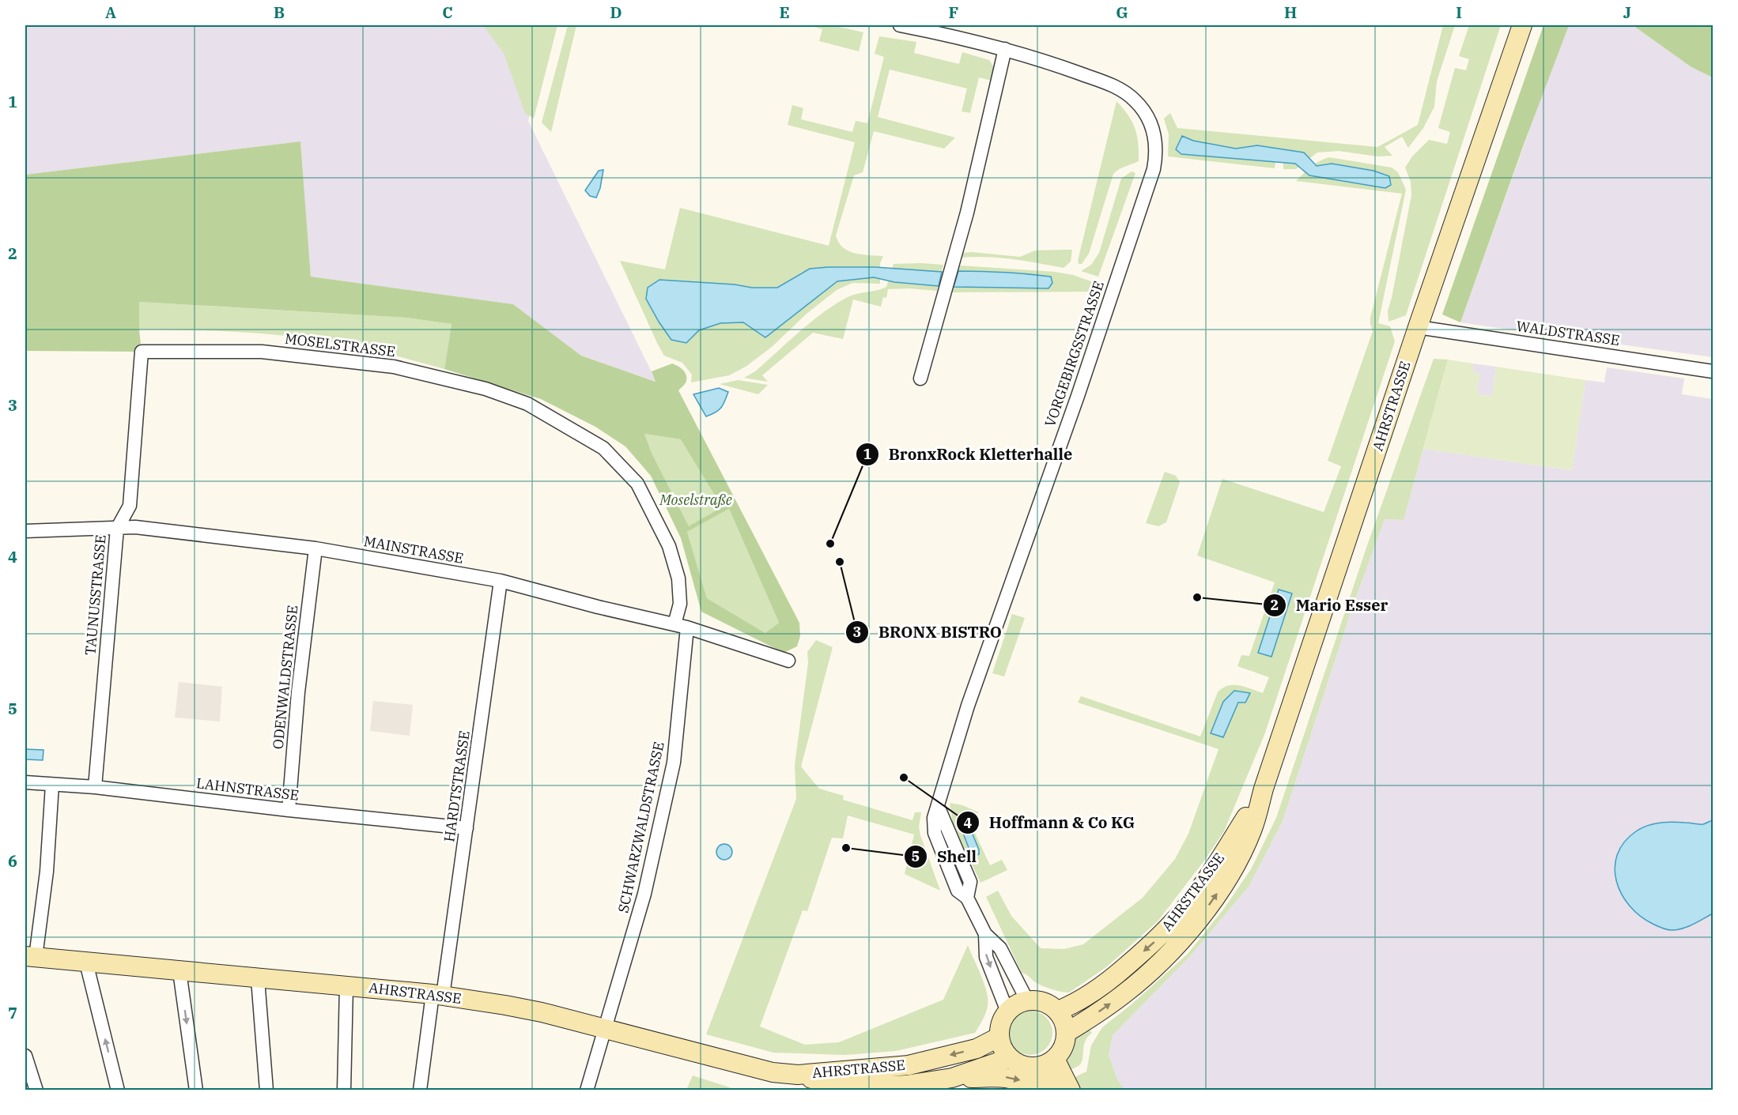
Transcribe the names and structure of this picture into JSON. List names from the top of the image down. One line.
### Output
{"streets":{"main road":["AHRSTRASSE"],"street":["WALDSTRASSE","MOSELSTRASSE","VORGEBIRGSSTRASSE","MAINSTRASSE","TAUNUSSTRASSE","ODENWALDSTRASSE","HARDTSTRASSE","LAHNSTRASSE","SCHWARZWALDSTRASSE"]},"crossings":[["WALDSTRASSE","AHRSTRASSE"],["MOSELSTRASSE","MAINSTRASSE"],["MOSELSTRASSE","TAUNUSSTRASSE"],["MOSELSTRASSE","SCHWARZWALDSTRASSE"],["VORGEBIRGSSTRASSE","AHRSTRASSE"],["AHRSTRASSE","HARDTSTRASSE"],["AHRSTRASSE","SCHWARZWALDSTRASSE"],["MAINSTRASSE","TAUNUSSTRASSE"],["MAINSTRASSE","ODENWALDSTRASSE"],["MAINSTRASSE","HARDTSTRASSE"],["MAINSTRASSE","SCHWARZWALDSTRASSE"],["TAUNUSSTRASSE","LAHNSTRASSE"],["ODENWALDSTRASSE","LAHNSTRASSE"],["HARDTSTRASSE","LAHNSTRASSE"]],"parks":["Moselstraße"],"places":["BronxRock Kletterhalle","BRONX BISTRO","Mario Esser","Hoffmann & Co KG","Shell"],"grid":{"columns":["A","B","C","D","E","F","G","H","I","J"],"rows":["1","2","3","4","5","6","7"]}}
